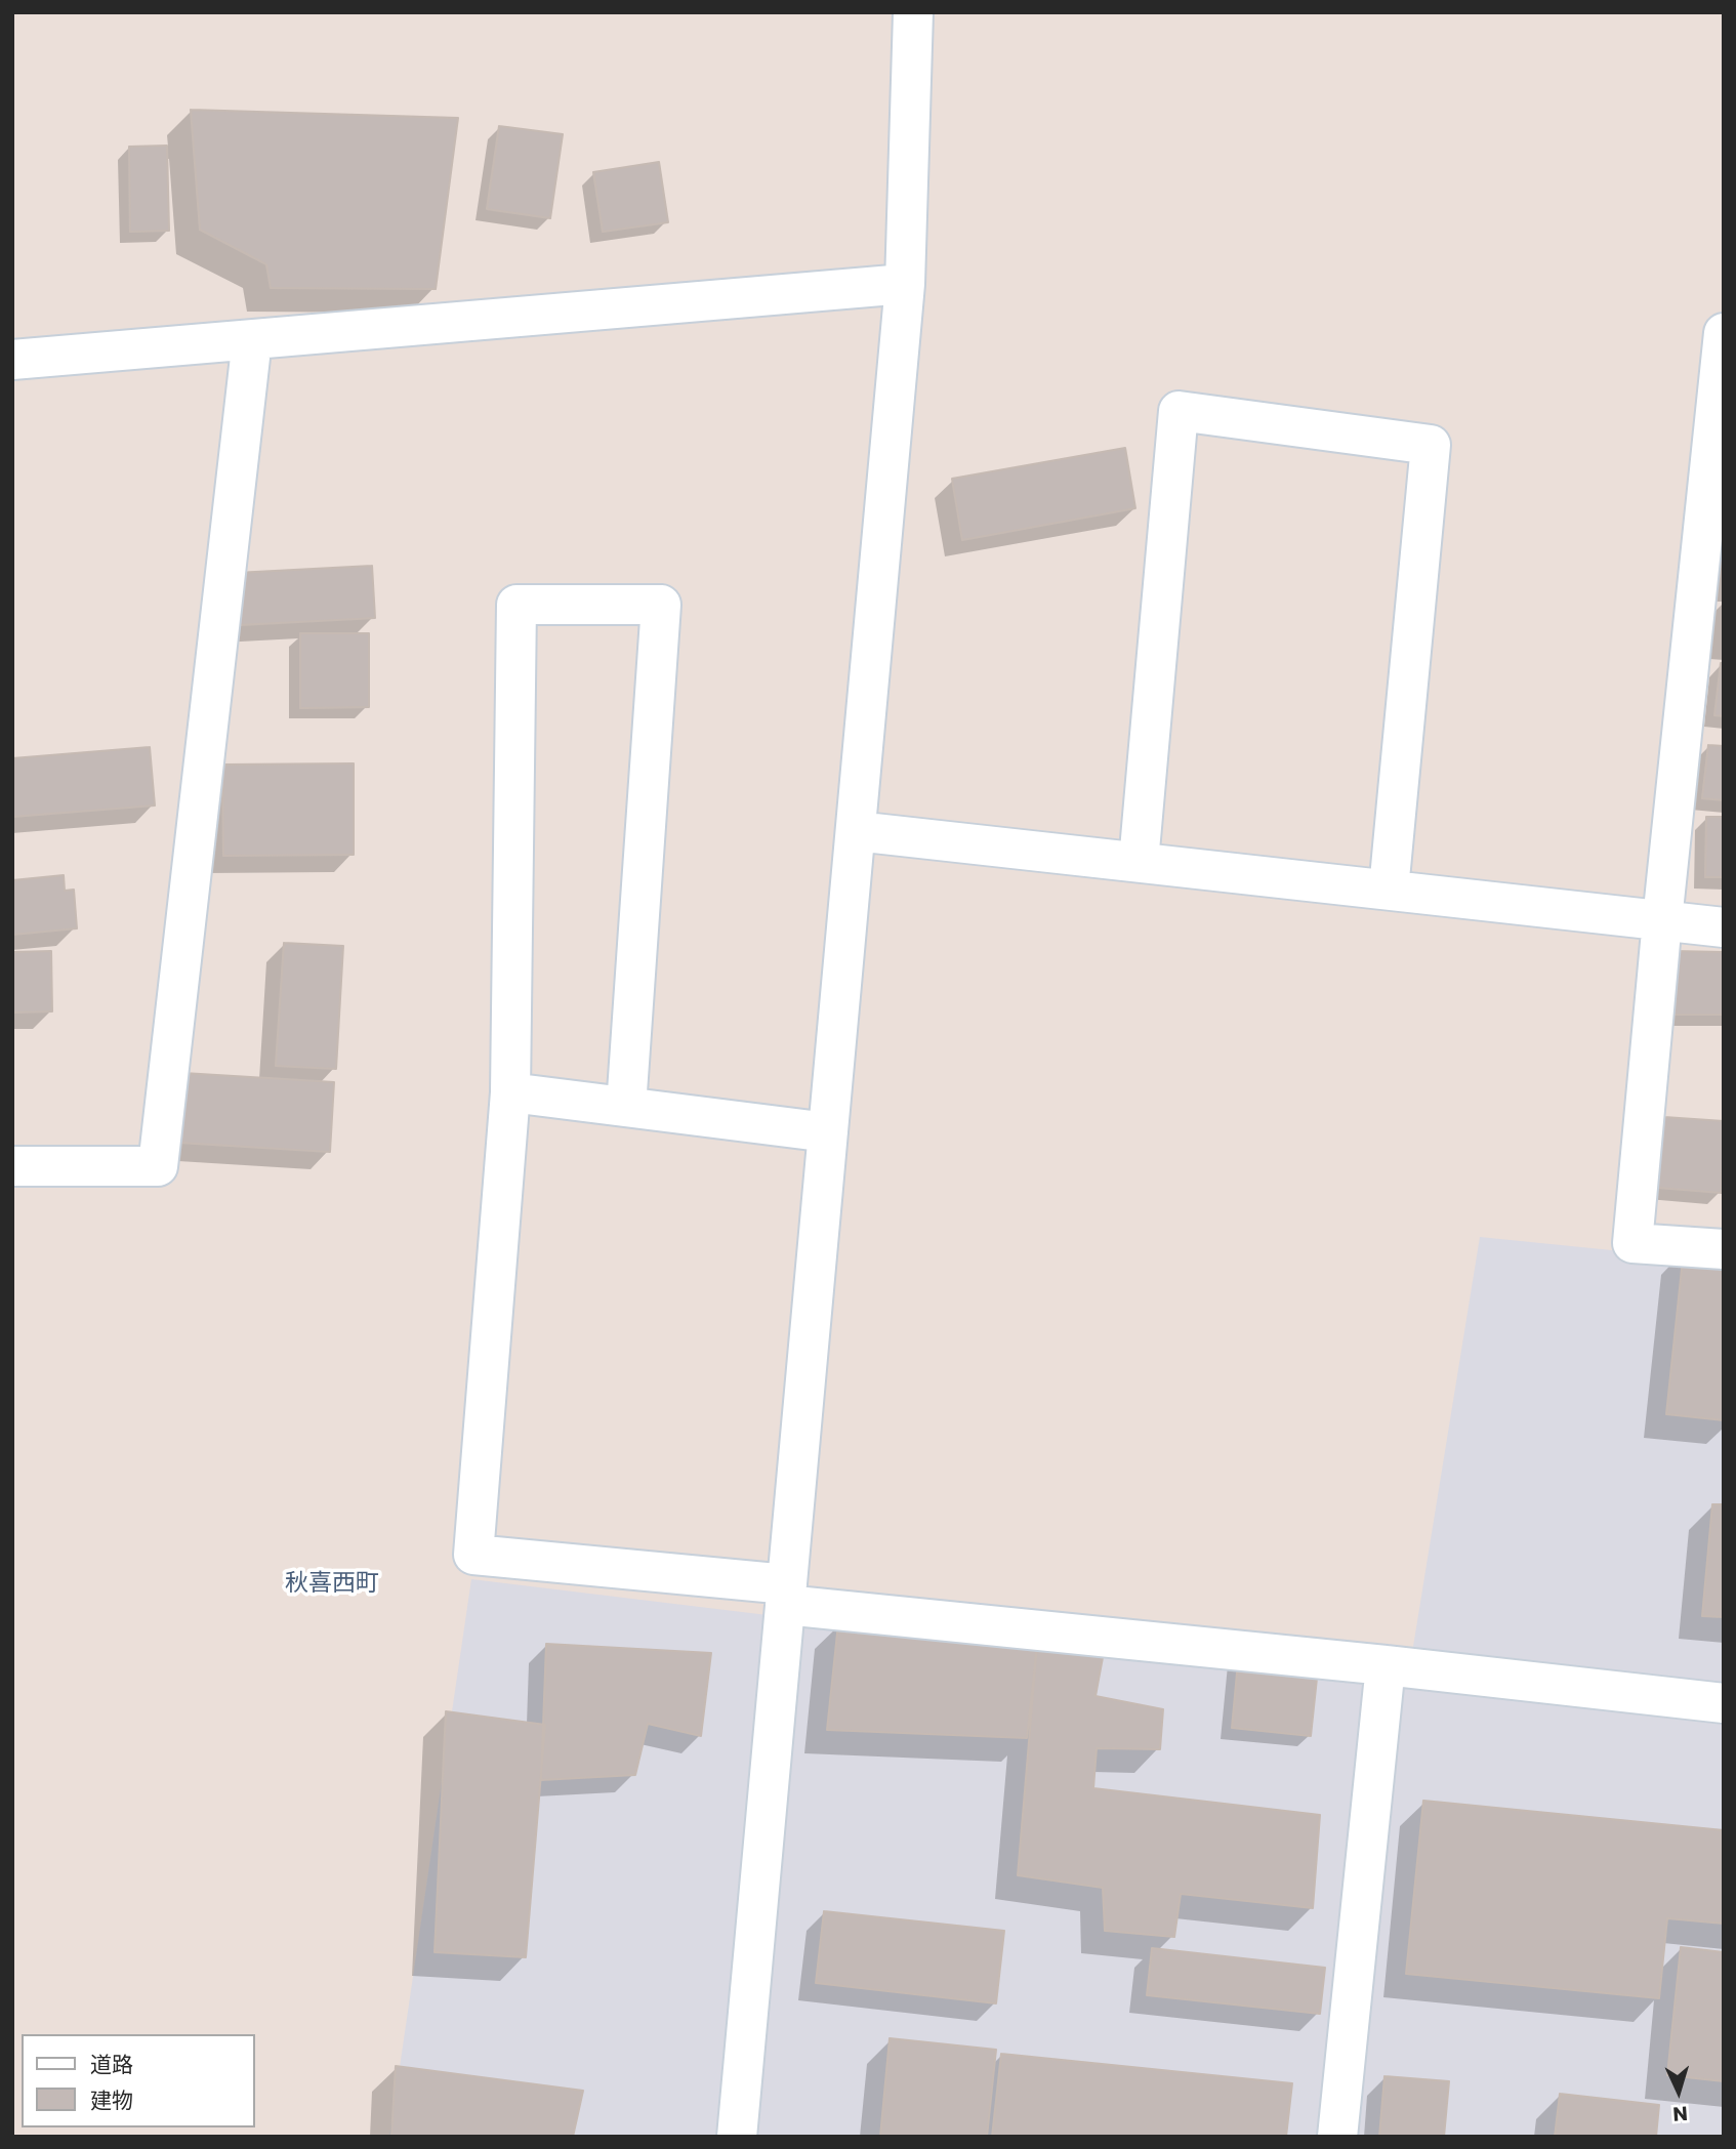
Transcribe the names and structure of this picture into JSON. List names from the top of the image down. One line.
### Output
{"districts":["秋喜西町"],"legend":["道路","建物"],"north":"bottom"}
